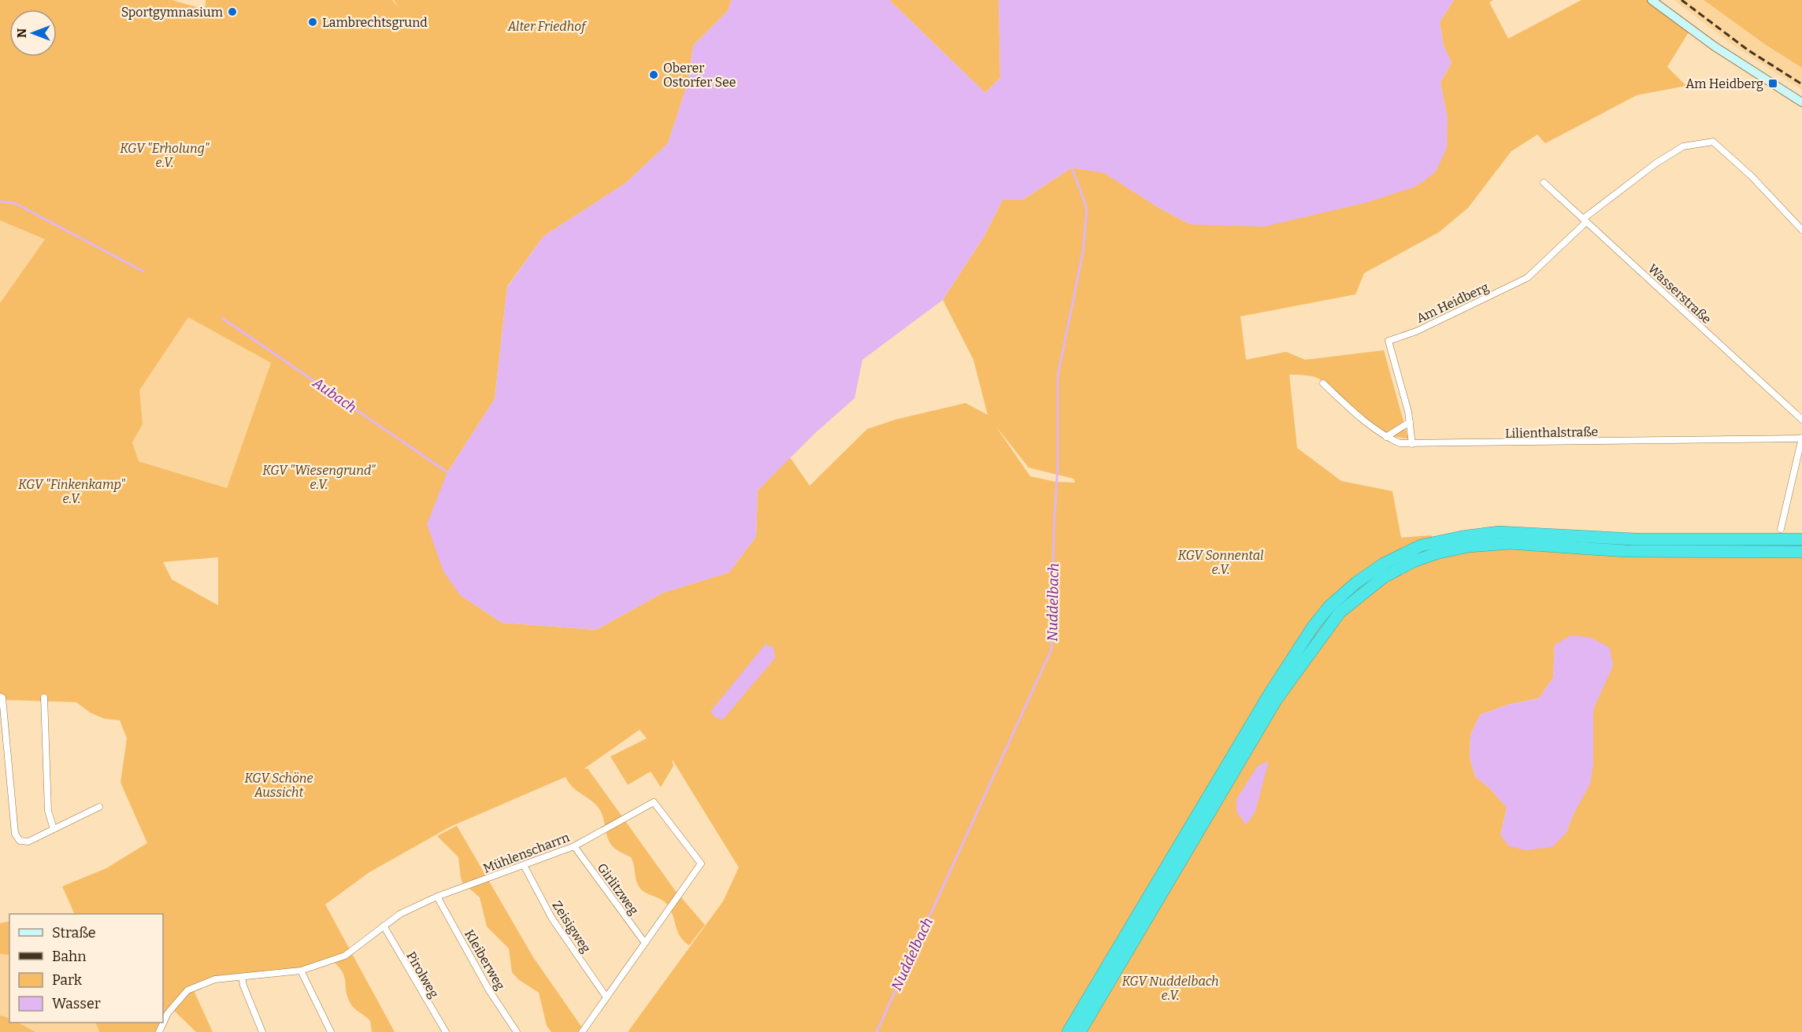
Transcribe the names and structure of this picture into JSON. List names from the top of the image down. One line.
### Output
{"streets":{"street":["Wasserstraße","Am Heidberg","Lilienthalstraße","Mühlenscharrn","Girlitzweg","Zeisigweg","Kleiberweg","Pirolweg"]},"crossings":[["Wasserstraße","Am Heidberg"],["Am Heidberg","Lilienthalstraße"],["Mühlenscharrn","Girlitzweg"],["Mühlenscharrn","Zeisigweg"],["Mühlenscharrn","Kleiberweg"],["Mühlenscharrn","Pirolweg"]],"water":["Aubach","Nuddelbach"],"parks":["Alter Friedhof","KGV \"Erholung\" e.V.","KGV \"Wiesengrund\" e.V.","KGV \"Finkenkamp\" e.V.","KGV Sonnental e.V.","KGV Schöne Aussicht","KGV Nuddelbach e.V."],"places":{"other":["Sportgymnasium","Lambrechtsgrund","Oberer Ostorfer See"],"transit":["Am Heidberg"]},"legend":["Straße","Bahn","Park","Wasser"],"north":"left"}
